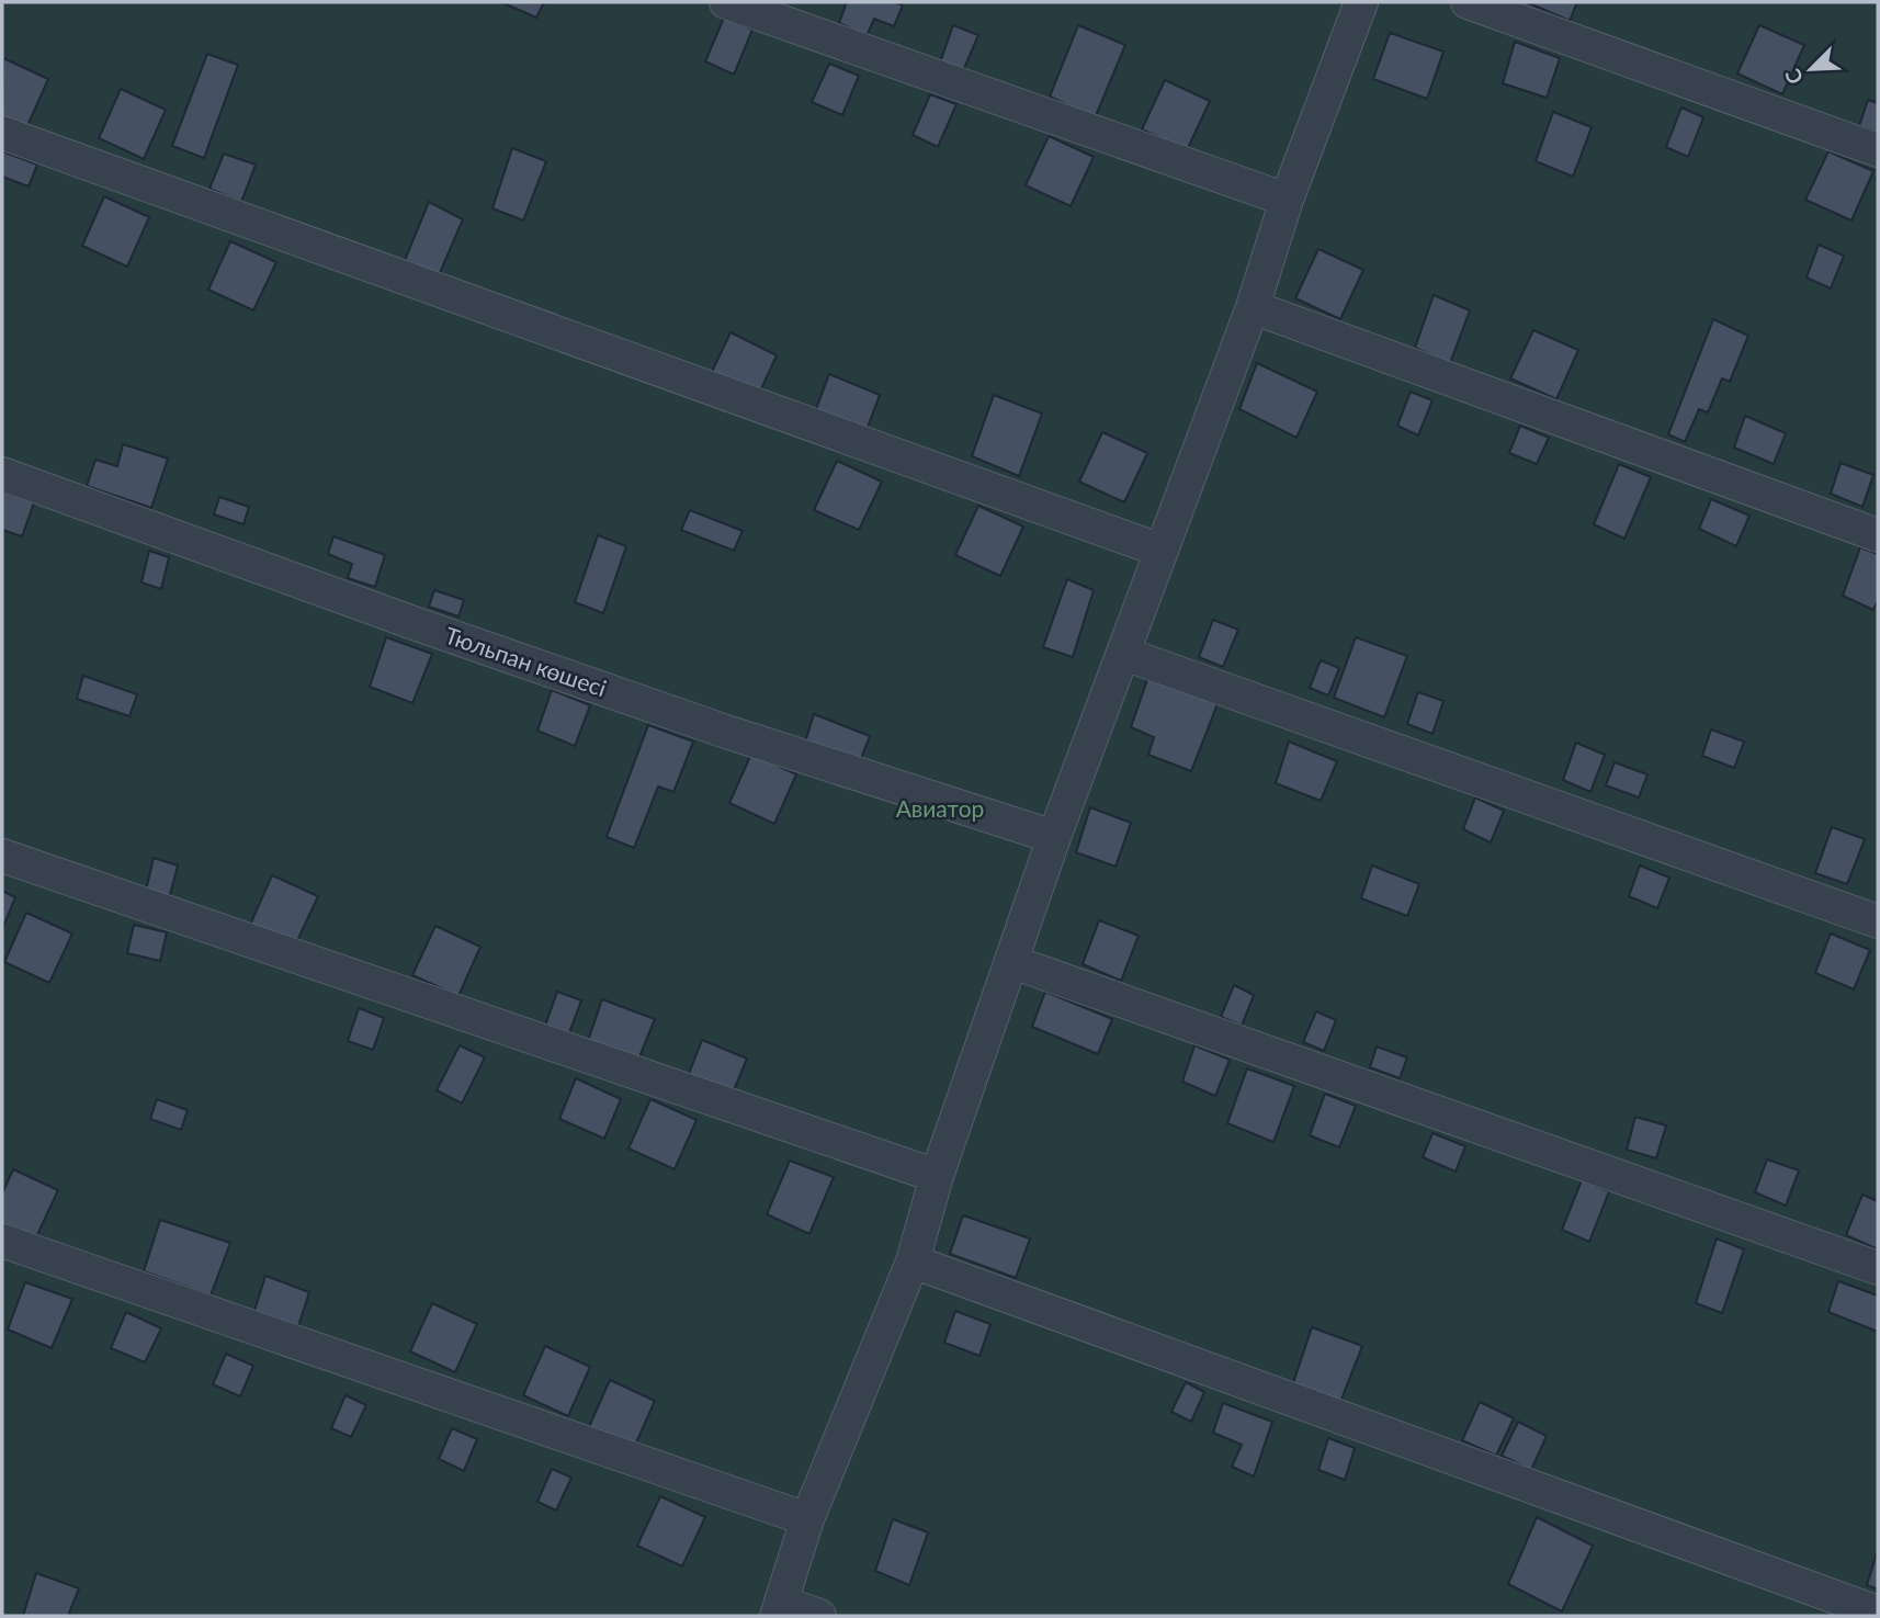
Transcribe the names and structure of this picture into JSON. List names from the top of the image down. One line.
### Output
{"streets":{"street":["Тюльпан көшесі"]},"parks":["Авиатор"],"north":"bottom left"}
